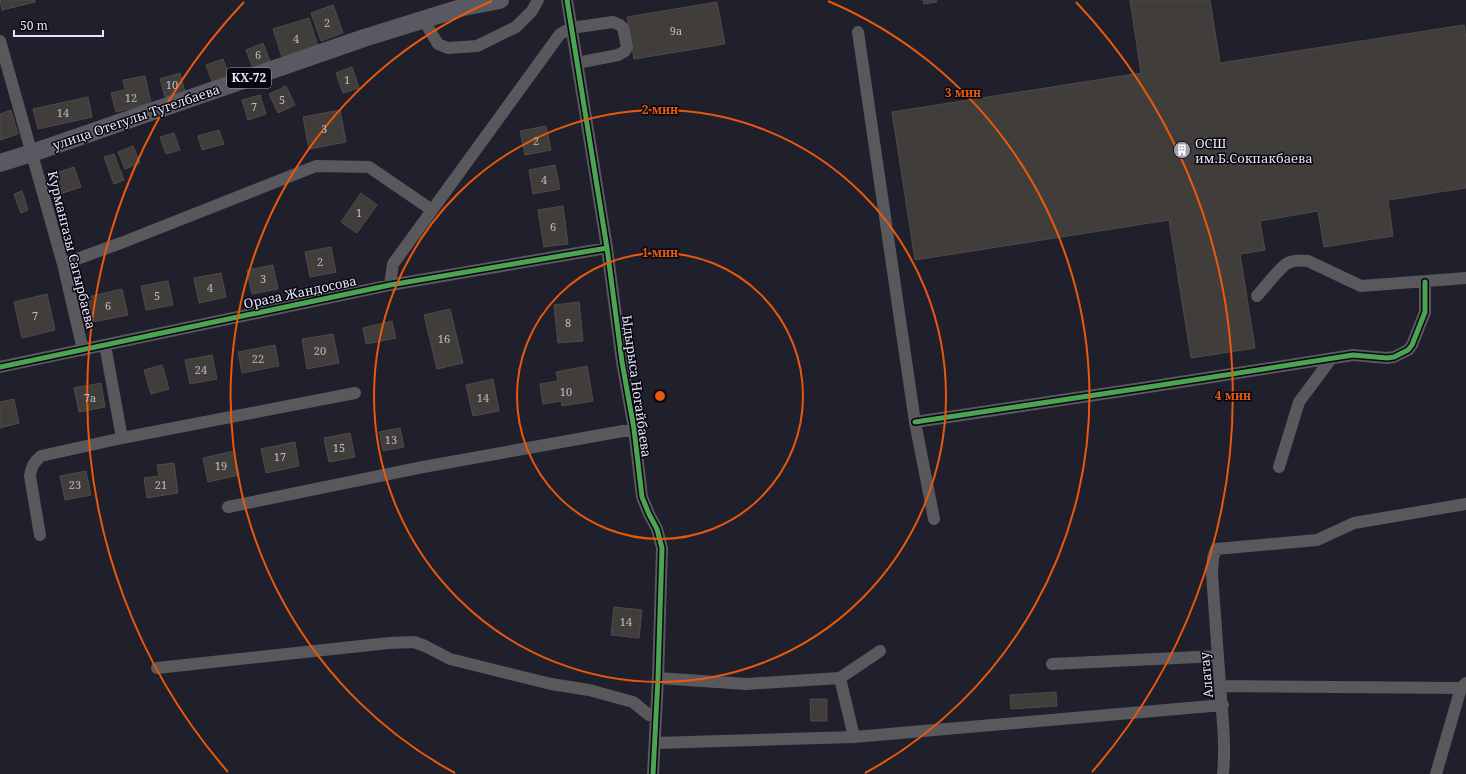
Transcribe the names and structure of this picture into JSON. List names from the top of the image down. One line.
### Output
{"streets":{"main road":["КХ-72","улица Отегулы Тугелбаева"],"street":["Курмангазы Сагырбаева","Ораза Жандосова","Ыдырыса Ногайбаева","Алатау"]},"crossings":[["улица Отегулы Тугелбаева","Курмангазы Сагырбаева"],["Курмангазы Сагырбаева","Ораза Жандосова"],["Ораза Жандосова","Ыдырыса Ногайбаева"]],"places":{"building":["ОСШ им.Б.Сокпакбаева"]},"house_numbers":["2","9а","4","6","1","10","12","5","7","14","3","2","4","1","6","2","3","4","5","6","7","8","16","20","22","24","10","7а","14","13","15","17","19","23","21","14"],"scale_bar":"50 m","rings":["3 мин","2 мин","1 мин","4 мин"]}
